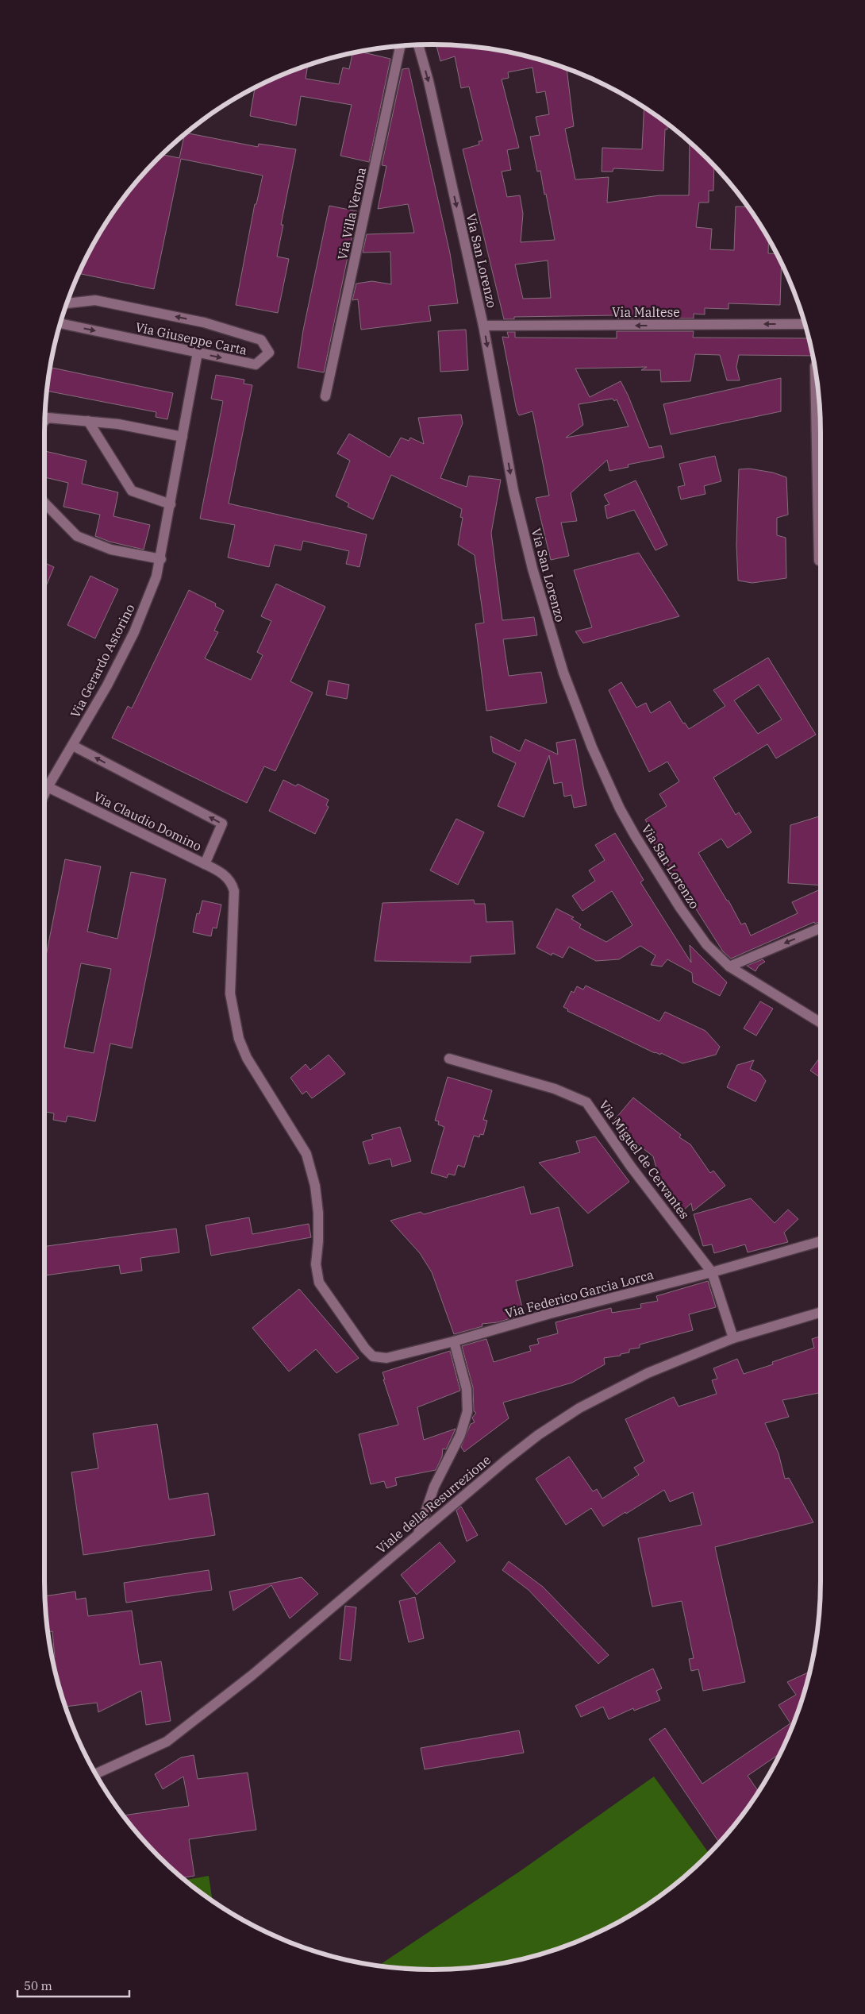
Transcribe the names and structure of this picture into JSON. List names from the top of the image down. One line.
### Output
{"streets":{"street":["Via Villa Verona","Via San Lorenzo","Via Maltese","Via Giuseppe Carta","Via Gerardo Astorino","Via Claudio Domino","Via Miguel de Cervantes","Via Federico Garcia Lorca","Viale della Resurrezione"]},"crossings":[["Via San Lorenzo","Via Maltese"],["Via Giuseppe Carta","Via Gerardo Astorino"],["Via Gerardo Astorino","Via Claudio Domino"],["Via Claudio Domino","Via Federico Garcia Lorca"],["Via Miguel de Cervantes","Via Federico Garcia Lorca"],["Via Miguel de Cervantes","Viale della Resurrezione"]],"one_way":["Via San Lorenzo","Via Maltese"],"scale_bar":"50 m"}
